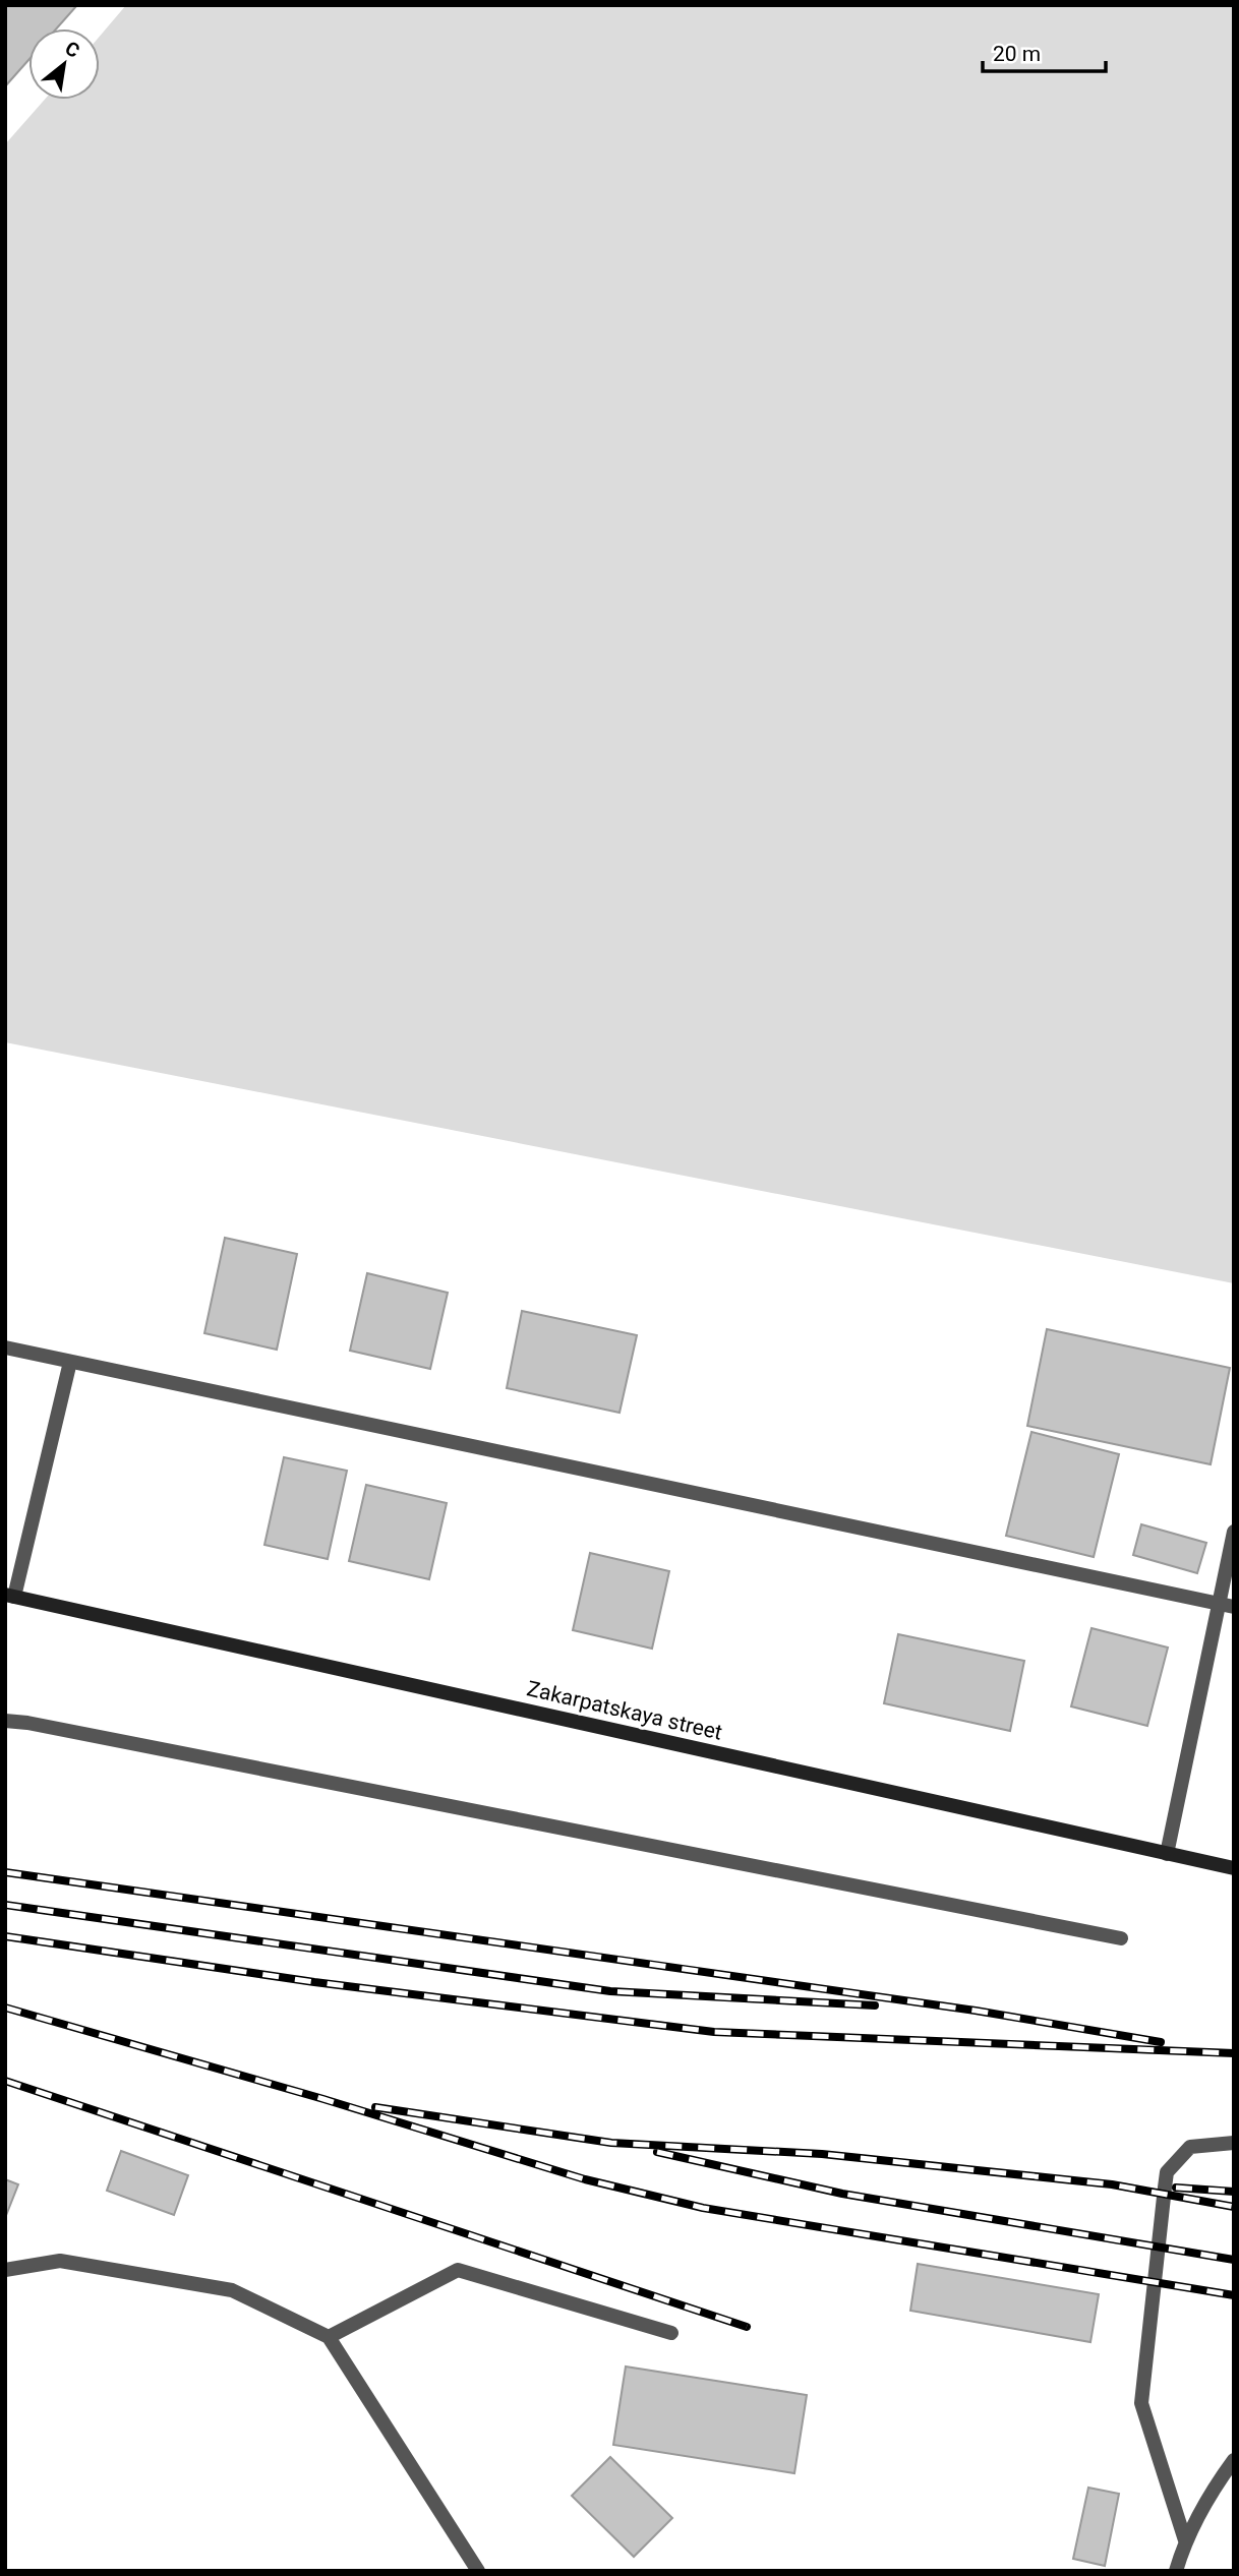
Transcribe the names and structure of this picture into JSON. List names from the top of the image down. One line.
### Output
{"streets":{"street":["Zakarpatskaya street"]},"scale_bar":"20 m","north":"top right"}
